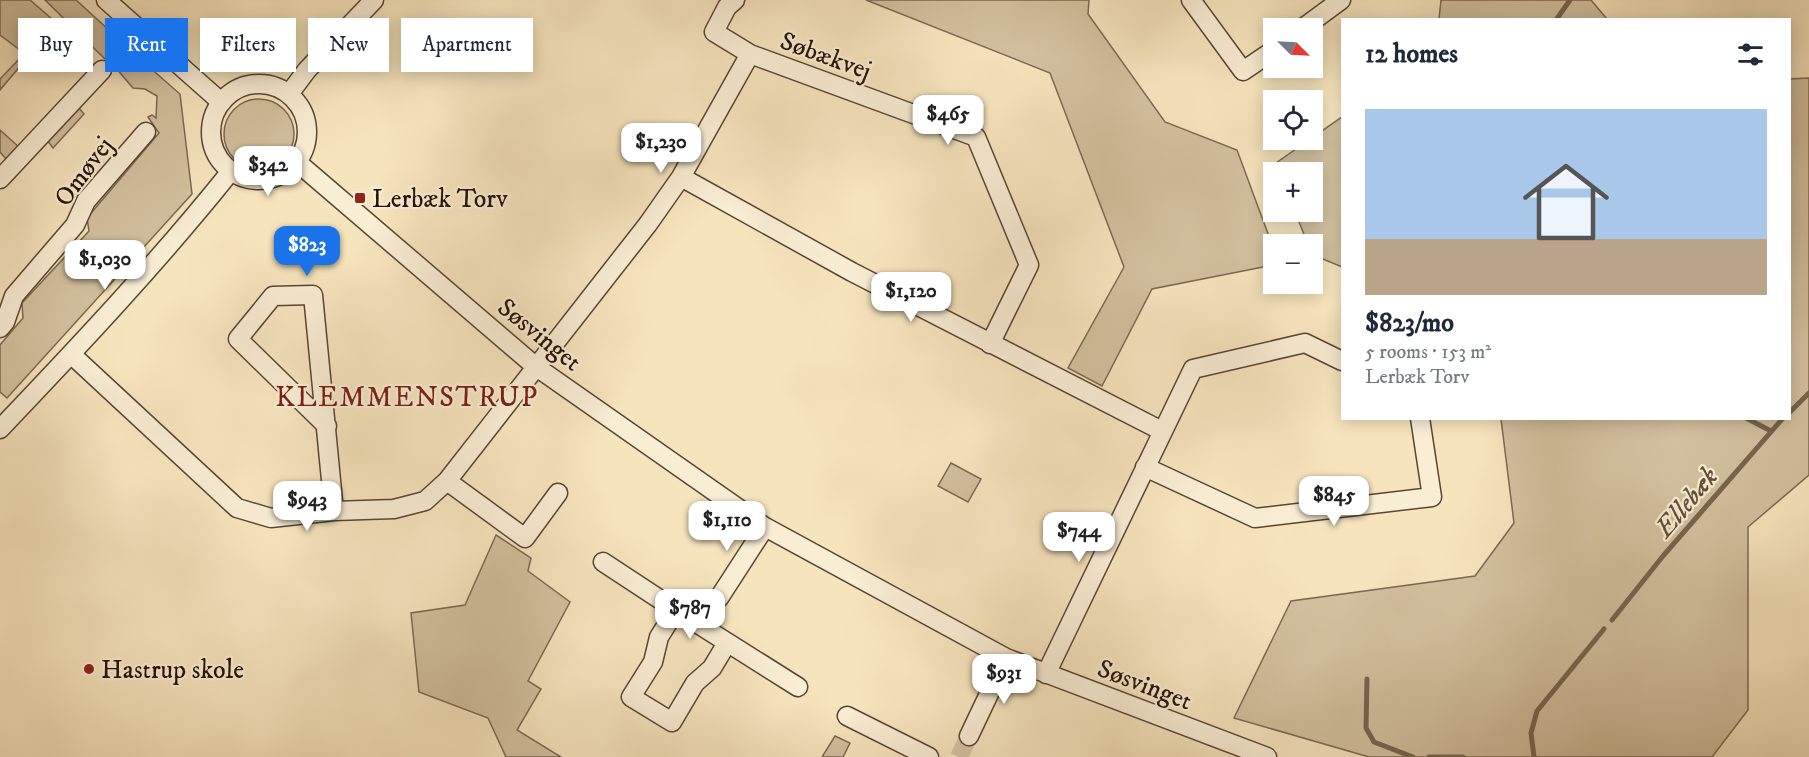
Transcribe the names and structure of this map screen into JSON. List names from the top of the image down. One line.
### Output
{"streets":{"street":["Søbækvej","Omøvej","Søsvinget"]},"crossings":[["Søbækvej","Søsvinget"]],"districts":["KLEMMENSTRUP"],"water":["Ellebæk"],"places":{"transit":["Lerbæk Torv"],"other":["Hastrup skole"]},"north":"bottom right","page":{"map_buttons":["+","−"],"chip":["Buy","Rent","Filters","New","Apartment"],"heading":"12 homes","list":[{"name":"$823/mo","note":"5 rooms · 153 m² · Lerbæk Torv"}],"price":["$465","$1,230","$342","$823","$1,030","$1,120","$845","$943","$1,110","$744","$787","$931"]}}
